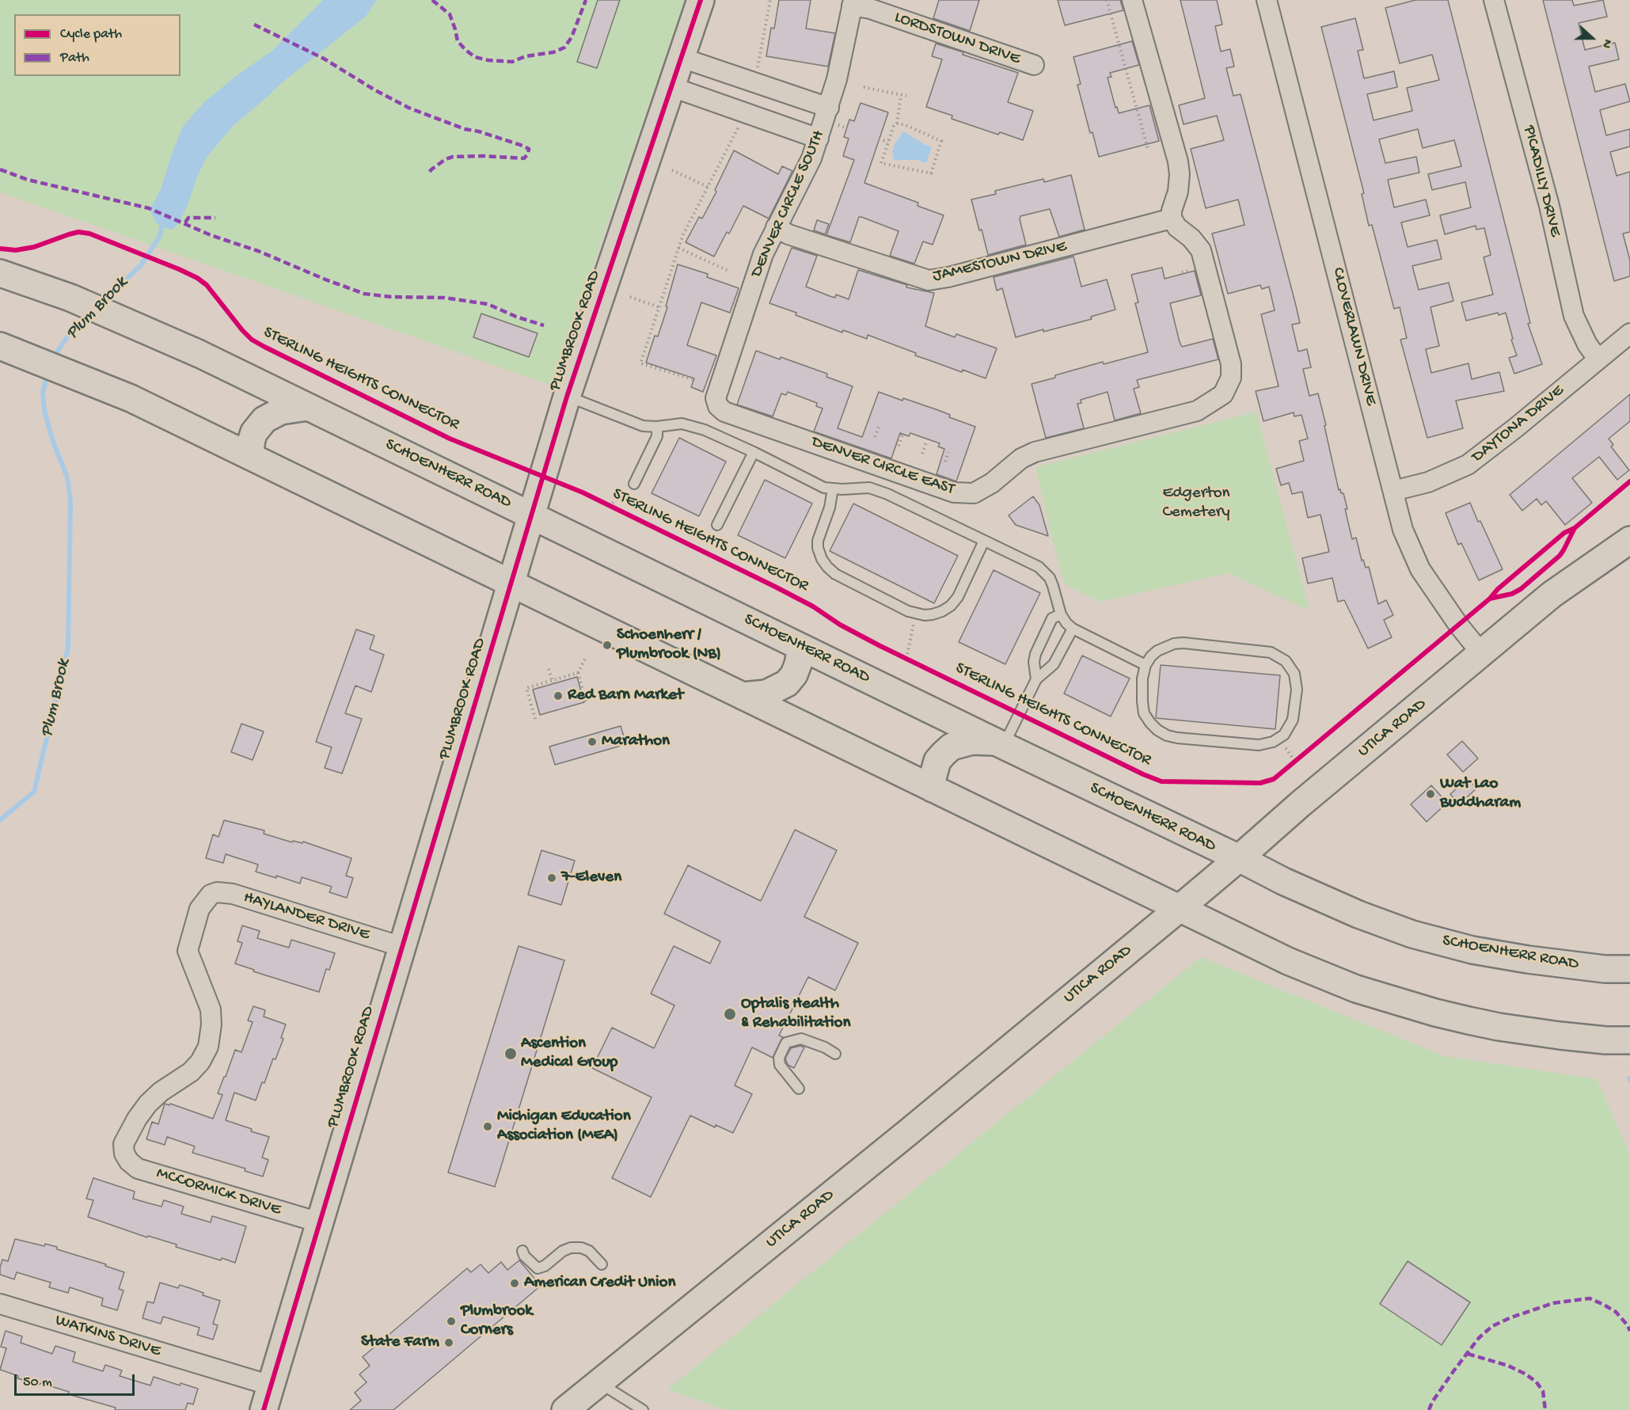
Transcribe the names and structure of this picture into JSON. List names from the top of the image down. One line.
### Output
{"streets":{"main road":["PLUMBROOK ROAD","SCHOENHERR ROAD","UTICA ROAD"],"street":["LORDSTOWN DRIVE","PICADILLY DRIVE","DENVER CIRCLE SOUTH","JAMESTOWN DRIVE","CLOVERLAWN DRIVE","DAYTONA DRIVE","DENVER CIRCLE EAST","HAYLANDER DRIVE","MCCORMICK DRIVE","WATKINS DRIVE"],"cycle path":["STERLING HEIGHTS CONNECTOR"]},"crossings":[["LORDSTOWN DRIVE","DENVER CIRCLE SOUTH"],["PICADILLY DRIVE","DAYTONA DRIVE"],["DENVER CIRCLE SOUTH","JAMESTOWN DRIVE"],["DENVER CIRCLE SOUTH","DENVER CIRCLE EAST"],["JAMESTOWN DRIVE","DENVER CIRCLE EAST"],["PLUMBROOK ROAD","SCHOENHERR ROAD"],["PLUMBROOK ROAD","HAYLANDER DRIVE"],["PLUMBROOK ROAD","MCCORMICK DRIVE"],["PLUMBROOK ROAD","WATKINS DRIVE"],["CLOVERLAWN DRIVE","DAYTONA DRIVE"],["CLOVERLAWN DRIVE","UTICA ROAD"],["SCHOENHERR ROAD","UTICA ROAD"],["HAYLANDER DRIVE","MCCORMICK DRIVE"]],"water":["Plum Brook"],"parks":["Edgerton Cemetery"],"places":["Schoenherr / Plumbrook (NB)","Red Barn Market","Marathon","Wat Lao Buddharam","7-Eleven","Optalis Health & Rehabilitation","Ascention Medical Group","Michigan Education Association (MEA)","American Credit Union","Plumbrook Corners","State Farm"],"legend":["Cycle path","Path"],"scale_bar":"50 m","north":"right"}
